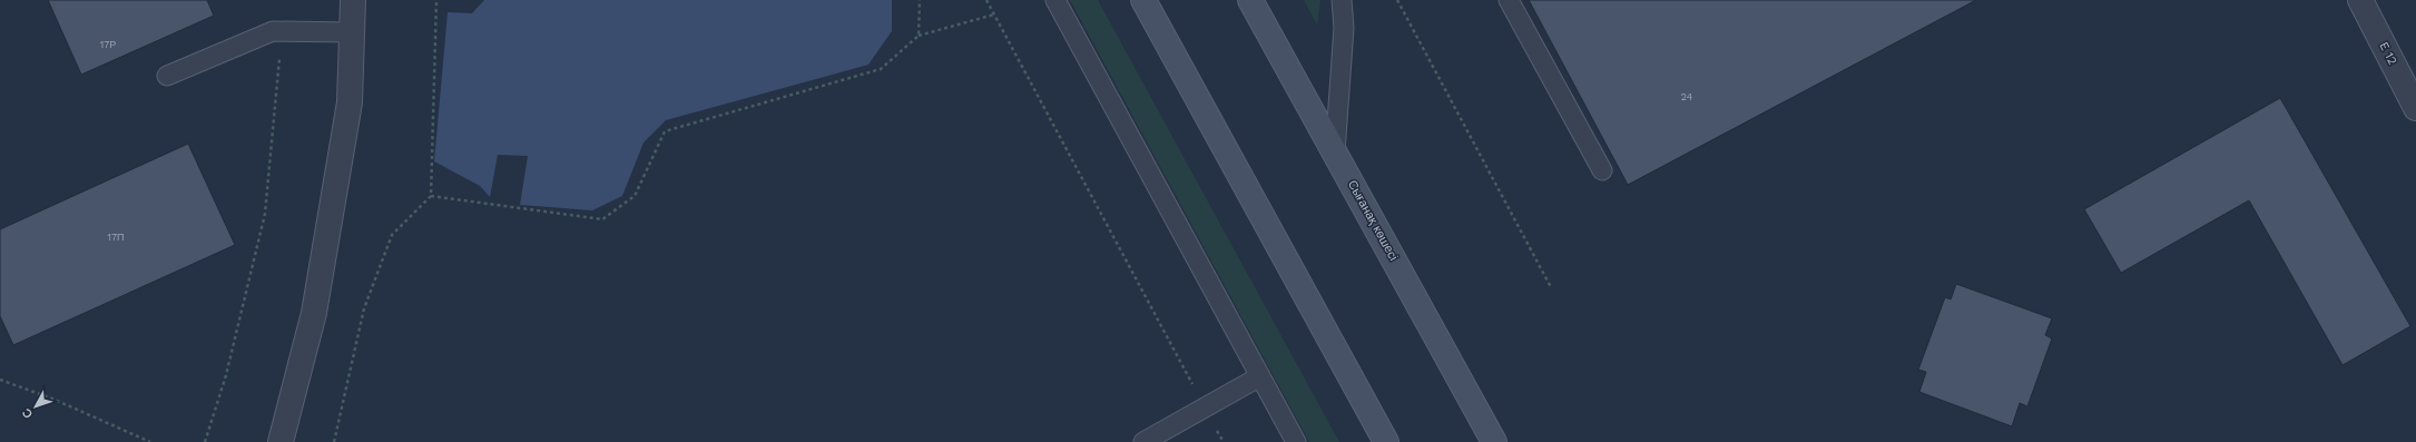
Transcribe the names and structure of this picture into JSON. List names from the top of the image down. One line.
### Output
{"streets":{"main road":["Сығанақ көшесі"],"street":["E 12"]},"house_numbers":["17Р","24","17П"],"north":"bottom left"}
